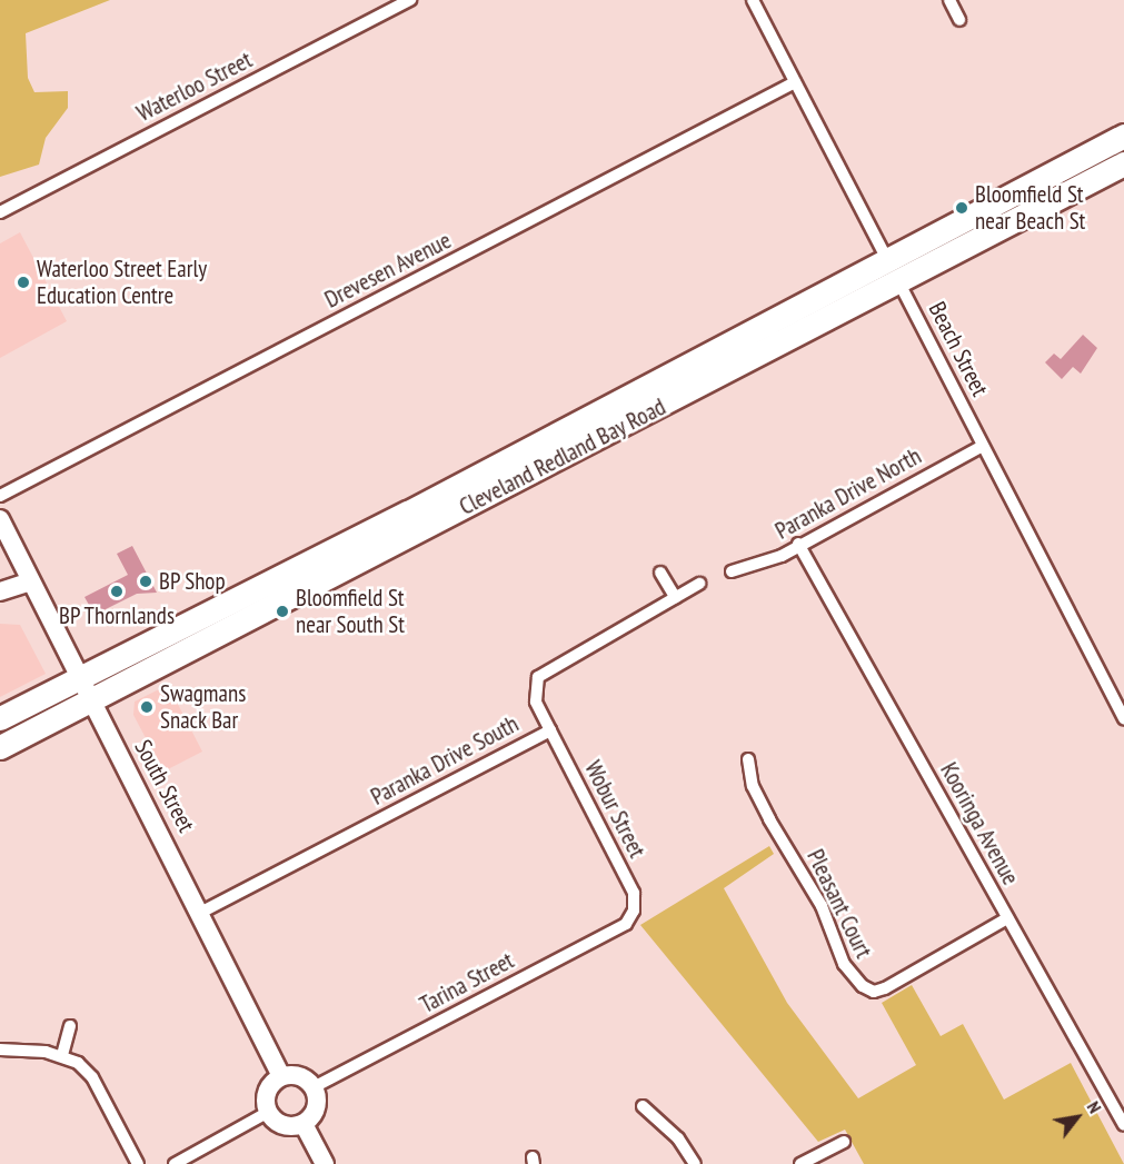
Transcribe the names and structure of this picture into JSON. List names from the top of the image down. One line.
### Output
{"streets":{"highway":["Cleveland Redland Bay Road"],"street":["Waterloo Street","Drevesen Avenue","Beach Street","Paranka Drive North","Paranka Drive South","South Street","Wobur Street","Kooringa Avenue","Pleasant Court","Tarina Street"]},"crossings":[["Drevesen Avenue","Beach Street"],["Beach Street","Cleveland Redland Bay Road"],["Beach Street","Paranka Drive North"],["Cleveland Redland Bay Road","South Street"],["Paranka Drive North","Kooringa Avenue"],["Paranka Drive South","South Street"],["Paranka Drive South","Wobur Street"],["South Street","Tarina Street"],["Wobur Street","Tarina Street"],["Kooringa Avenue","Pleasant Court"]],"places":["Bloomfield St near Beach St","Waterloo Street Early Education Centre","BP Shop","BP Thornlands","Bloomfield St near South St","Swagmans Snack Bar"],"north":"top right"}
